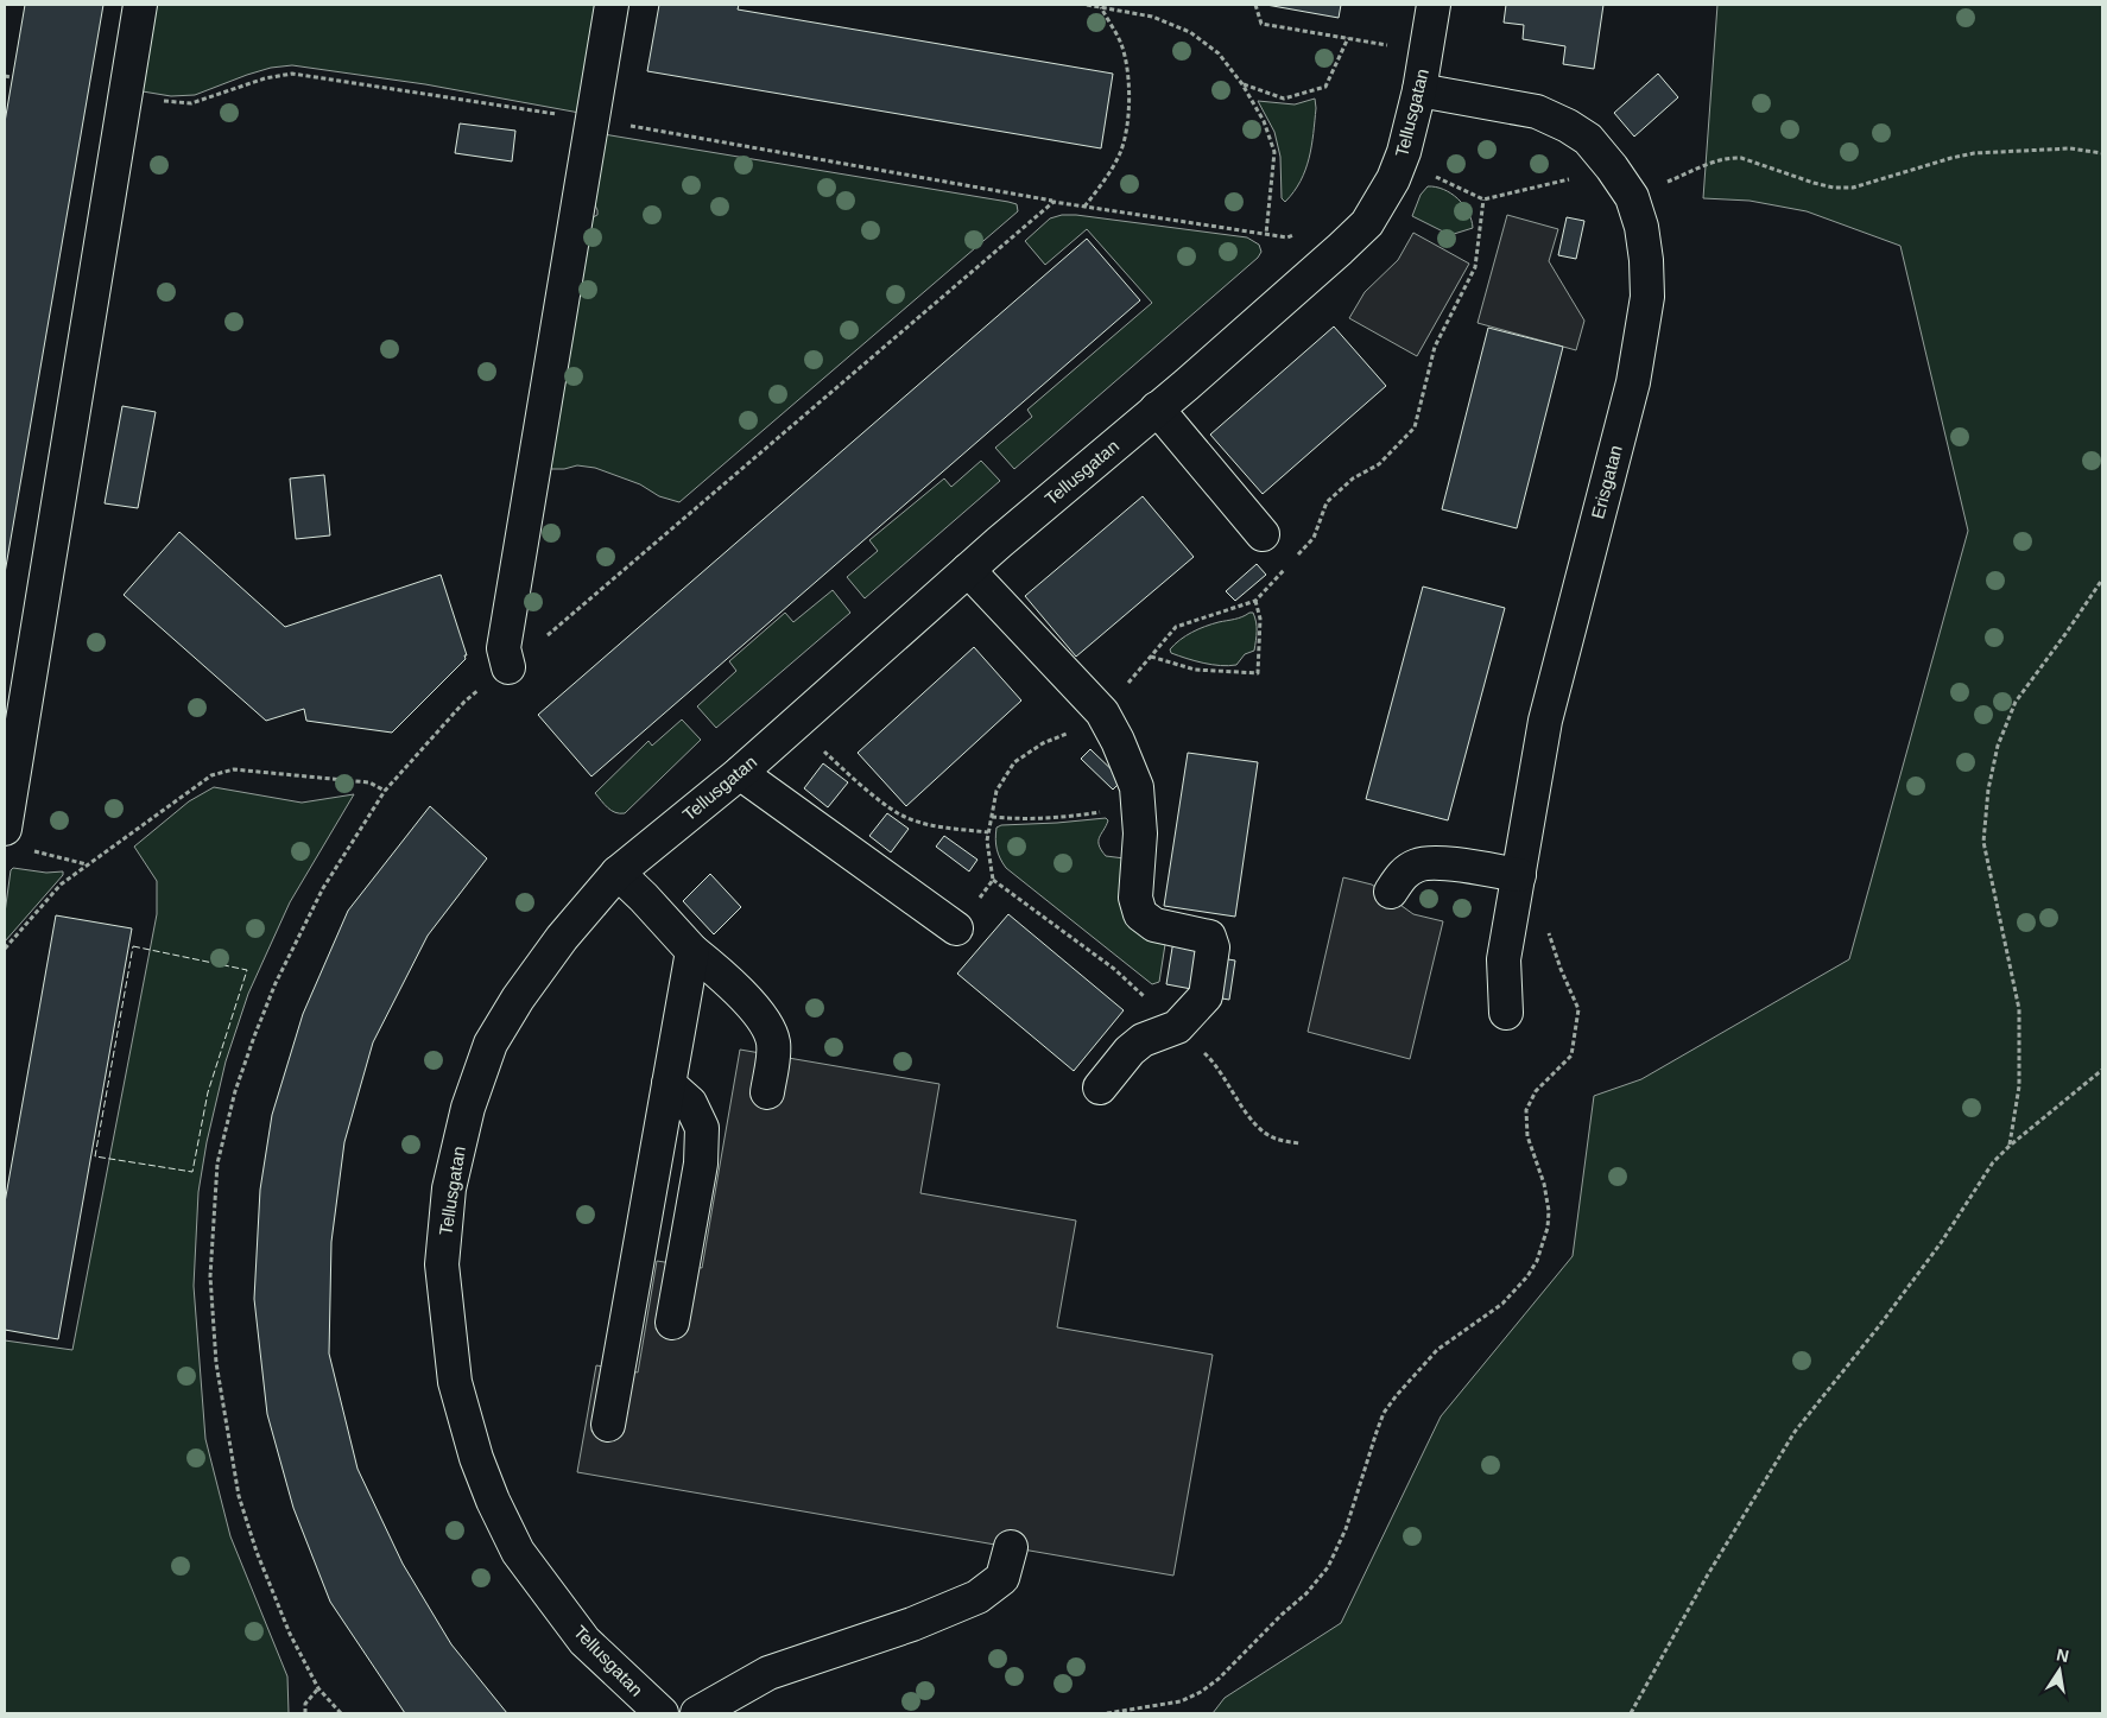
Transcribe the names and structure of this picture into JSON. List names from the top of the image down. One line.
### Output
{"streets":{"street":["Tellusgatan","Erisgatan"]},"crossings":[["Tellusgatan","Erisgatan"]],"north":"top"}
